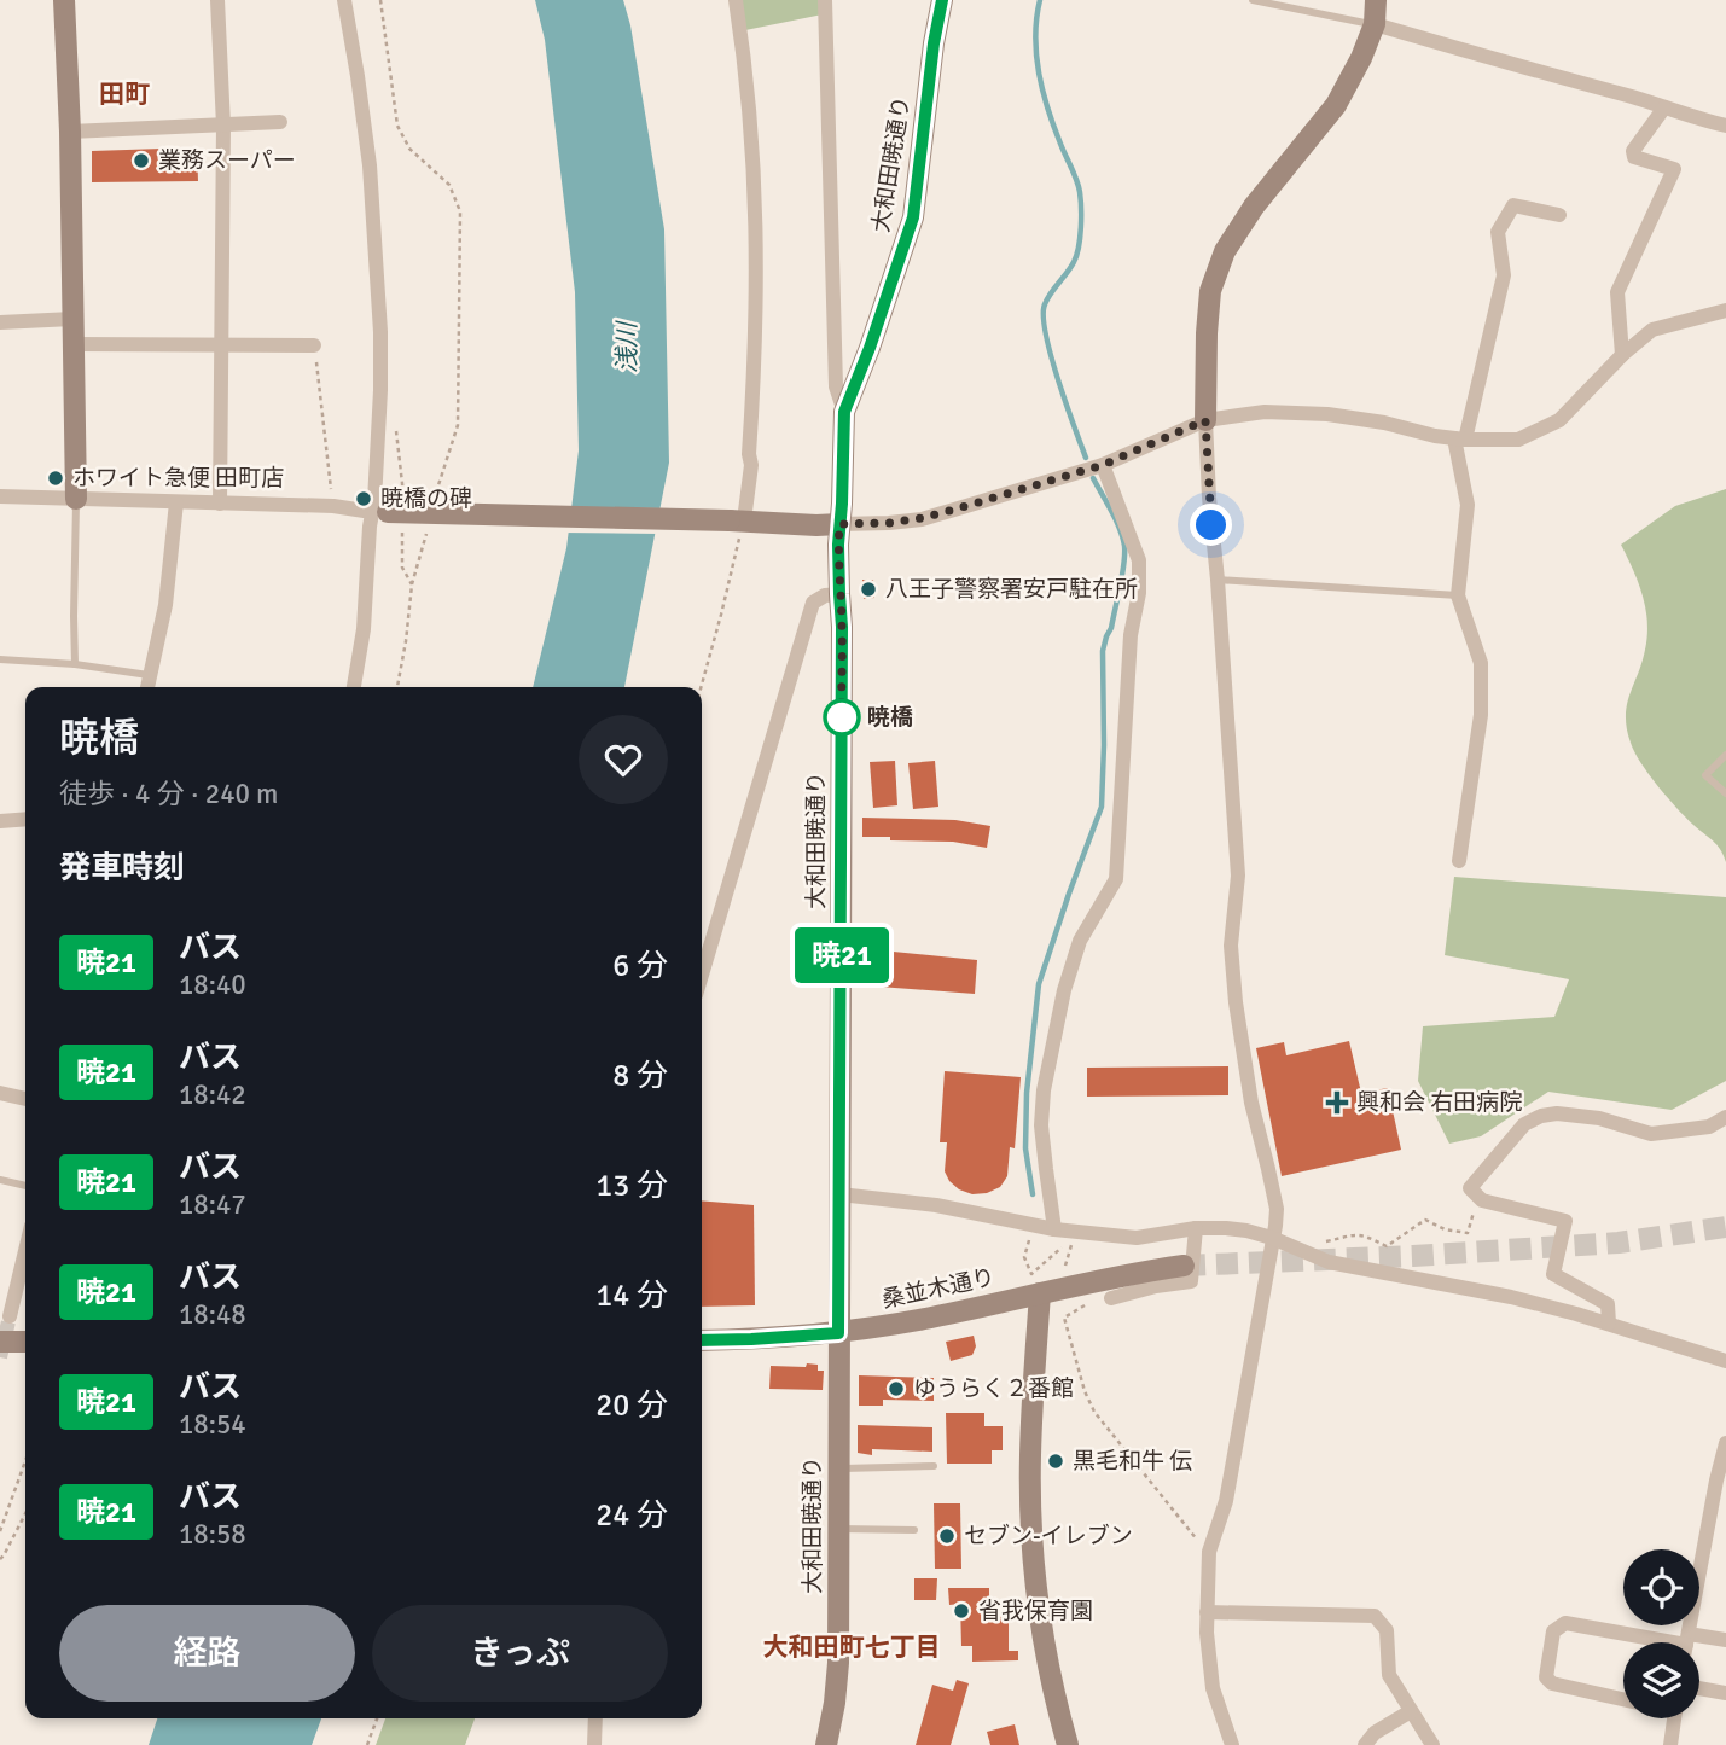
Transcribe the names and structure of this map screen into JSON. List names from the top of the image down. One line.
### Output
{"streets":{"street":["大和田暁通り","桑並木通り"]},"crossings":[["大和田暁通り","桑並木通り"]],"districts":["田町","大和田町七丁目"],"water":["浅川"],"places":{"other":["業務スーパー","ホワイト急便 田町店","暁橋の碑","八王子警察署安戸駐在所","暁橋","ゆうらく２番館","黒毛和牛 伝","セブン-イレブン","省我保育園"],"health":["興和会 右田病院"]},"lines":["bus line 暁21"],"page":{"on_map":"暁21","heading":[["暁橋","徒歩 · 4 分 · 240 m"],"発車時刻"],"list":[{"mark":"暁21","name":"バス","note":"18:40","value":"6 分"},{"mark":"暁21","name":"バス","note":"18:42","value":"8 分"},{"mark":"暁21","name":"バス","note":"18:47","value":"13 分"},{"mark":"暁21","name":"バス","note":"18:48","value":"14 分"},{"mark":"暁21","name":"バス","note":"18:54","value":"20 分"},{"mark":"暁21","name":"バス","note":"18:58","value":"24 分"}],"buttons":["経路","きっぷ"]}}
